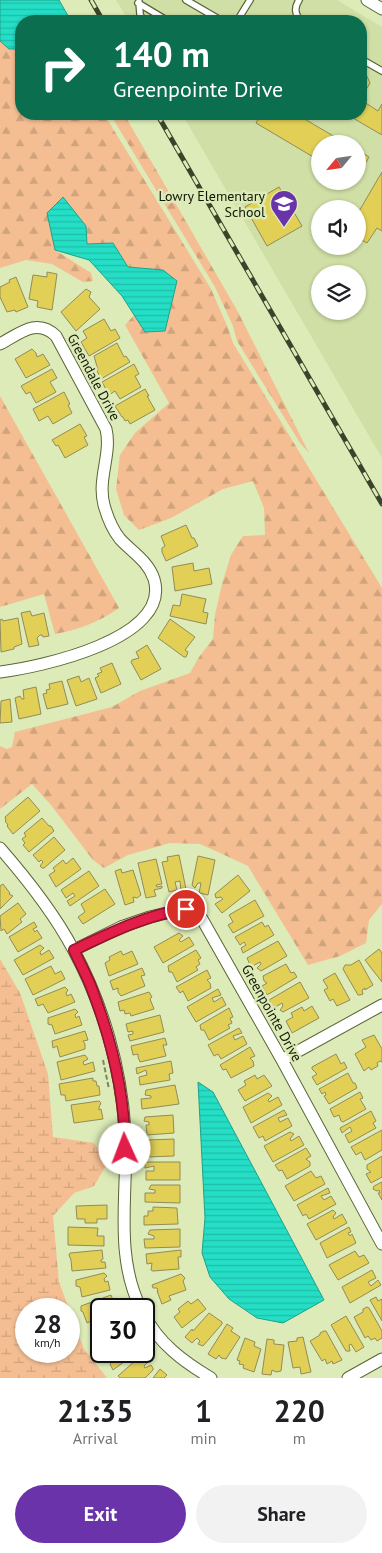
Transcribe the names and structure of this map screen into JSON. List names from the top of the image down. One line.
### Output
{"streets":{"street":["Greendale Drive","Greenpointe Drive"]},"places":{"school or university":["Lowry Elementary School"]},"north":"bottom left","page":{"turn":["140 m","Greenpointe Drive"],"speed":"28 km/h","limit":"30","eta":["21:35","Arrival","1","min","220","m"],"buttons":["Exit","Share"]}}
